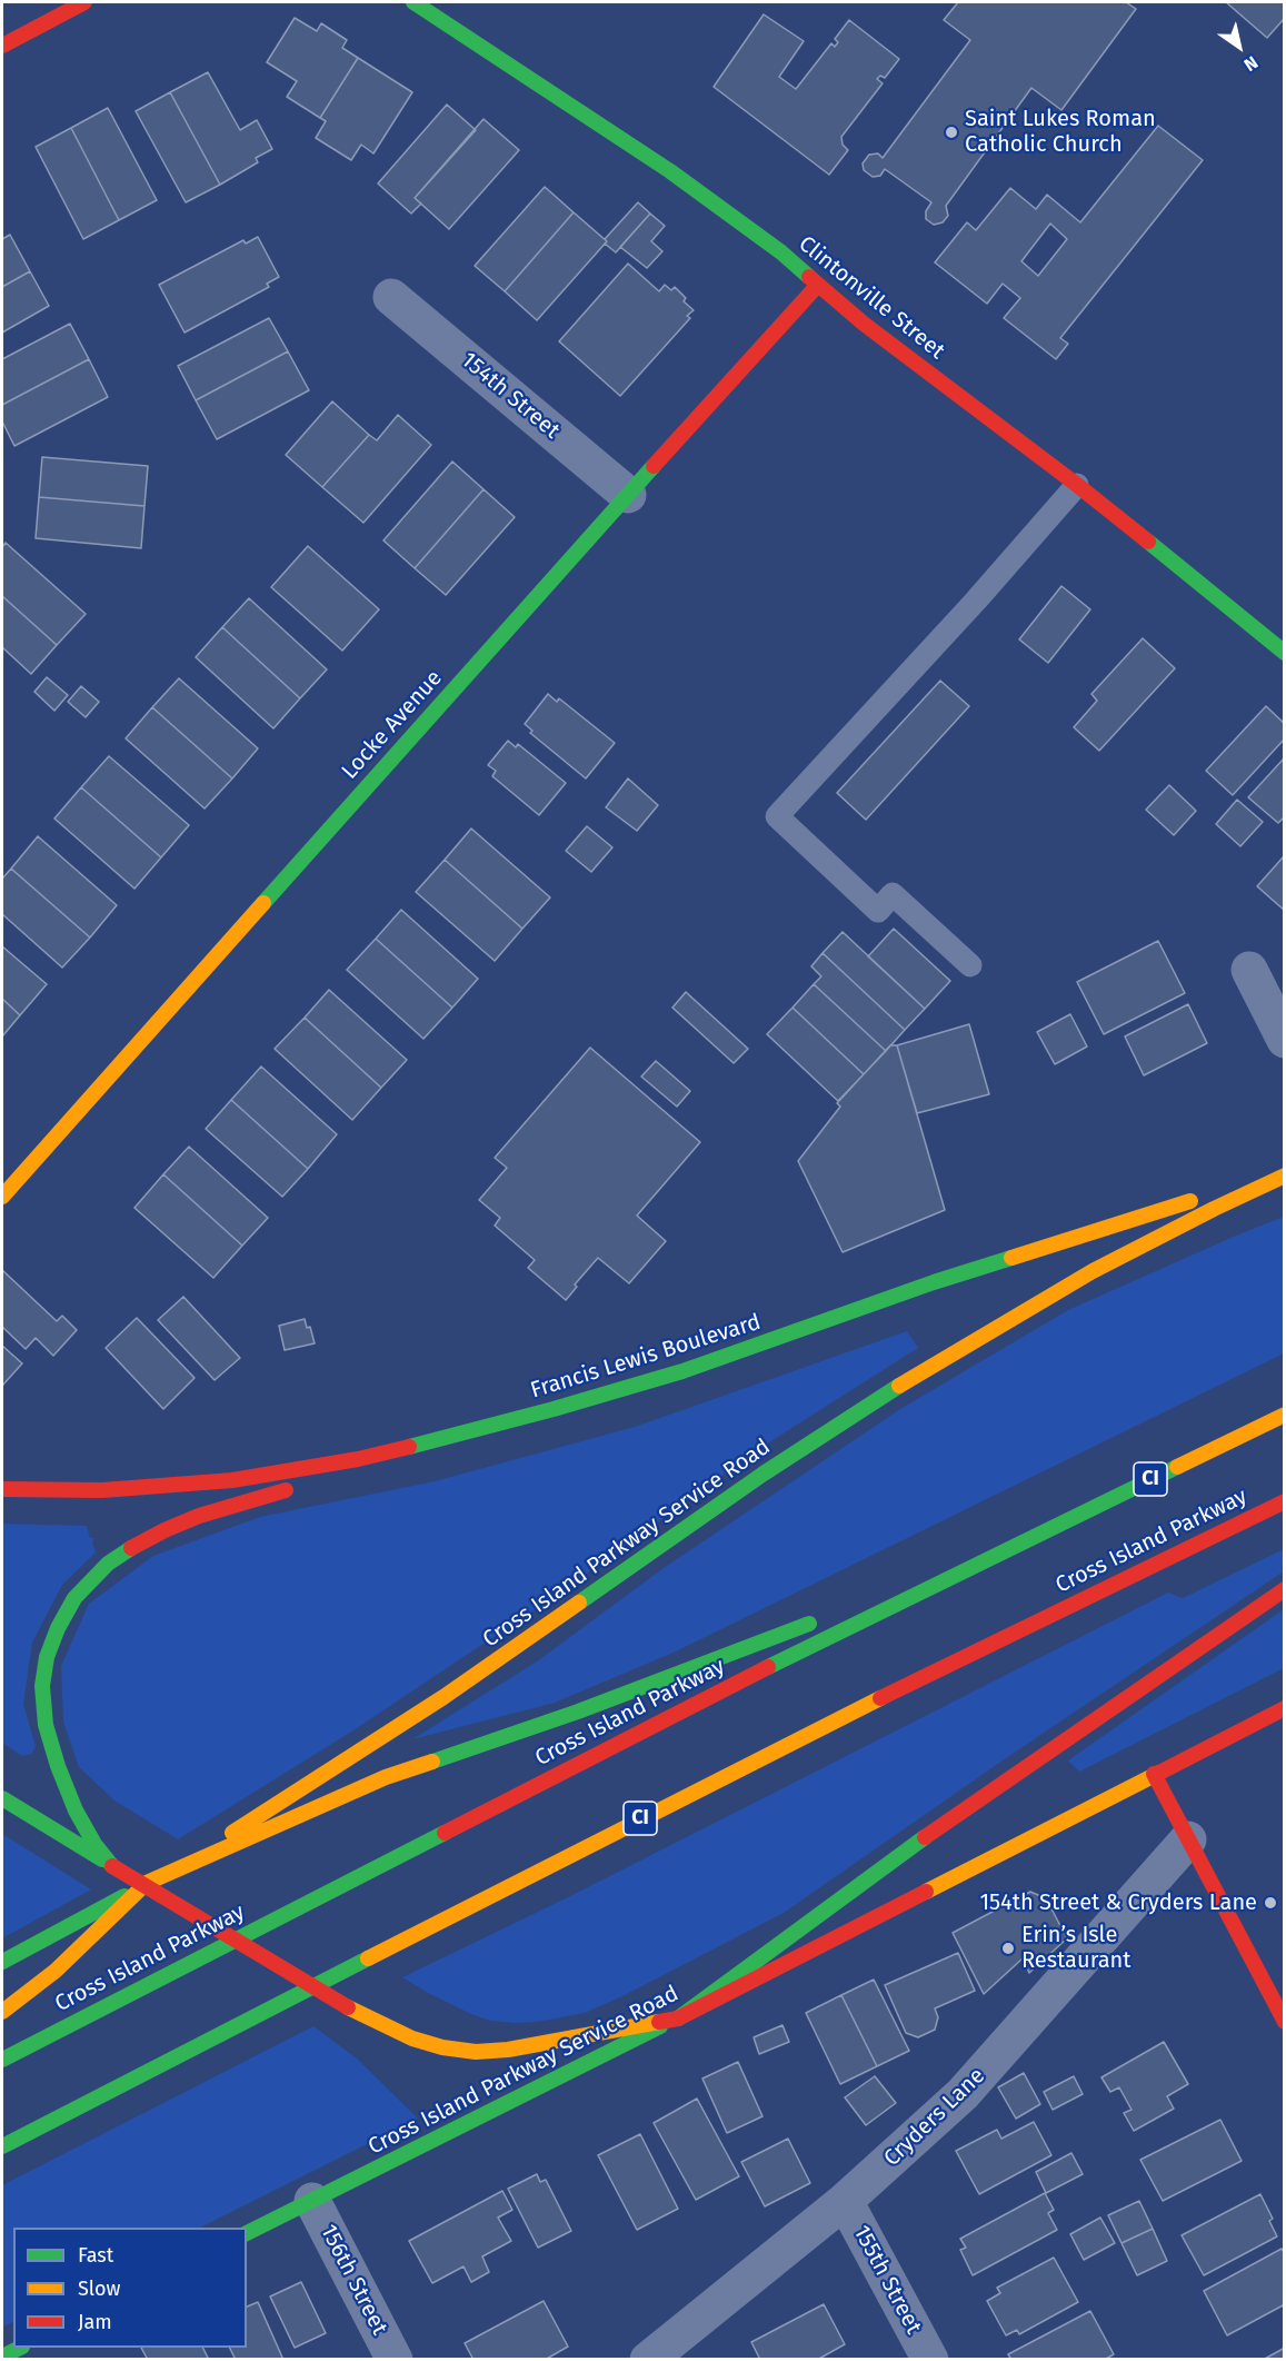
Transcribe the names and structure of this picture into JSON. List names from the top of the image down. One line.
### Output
{"streets":{"main road":["Clintonville Street","Locke Avenue","Francis Lewis Boulevard","CI","Cross Island Parkway","Cross Island Parkway Service Road"],"street":["154th Street","Cryders Lane","156th Street","155th Street"]},"crossings":[["Clintonville Street","Locke Avenue"],["154th Street","Locke Avenue"],["Francis Lewis Boulevard","Cross Island Parkway Service Road"],["Cross Island Parkway Service Road","156th Street"],["Cryders Lane","155th Street"]],"places":["Saint Lukes Roman Catholic Church","154th Street & Cryders Lane","Erin’s Isle Restaurant"],"legend":["Fast","Slow","Jam"],"north":"bottom right"}
